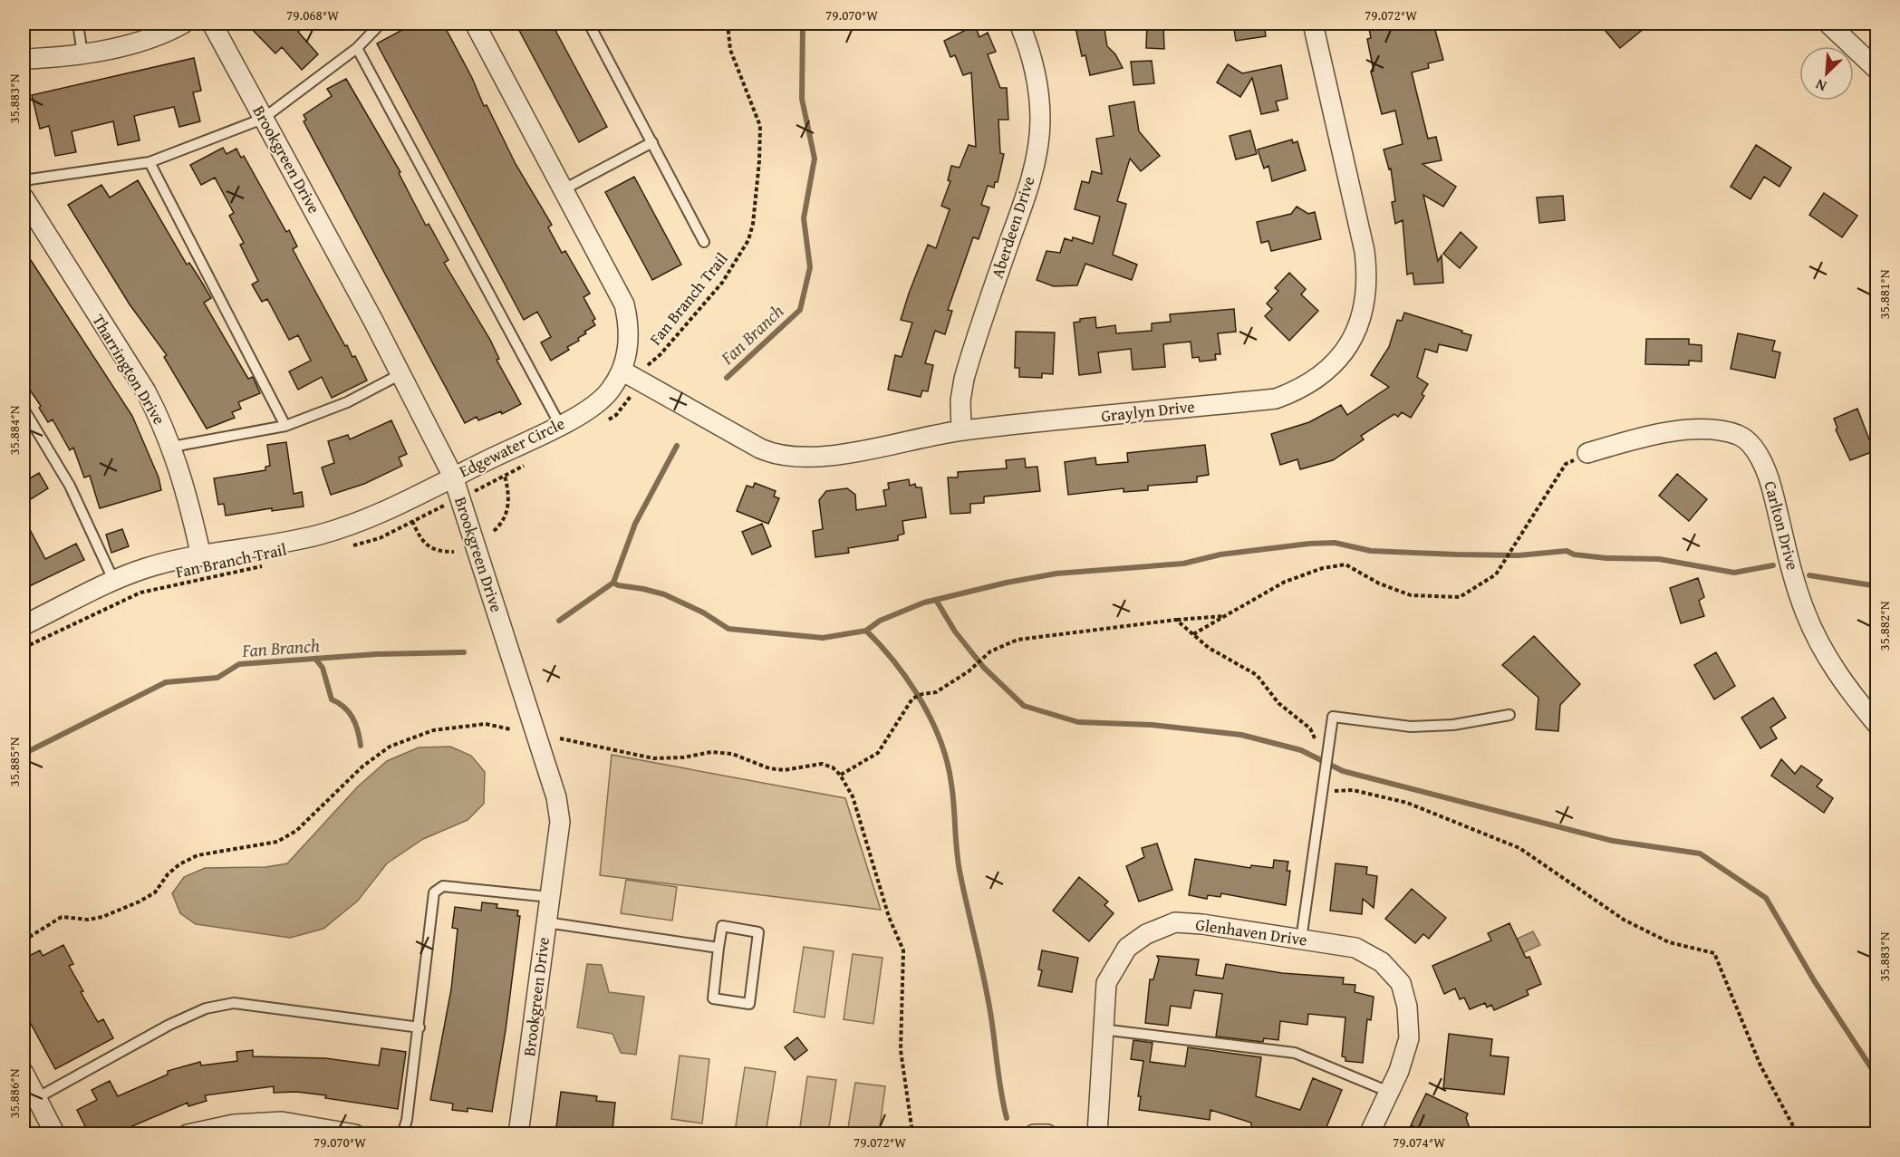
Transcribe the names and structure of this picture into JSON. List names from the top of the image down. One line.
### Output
{"streets":{"street":["Brookgreen Drive","Aberdeen Drive","Tharrington Drive","Graylyn Drive","Edgewater Circle","Carlton Drive","Glenhaven Drive"],"path":["Fan Branch Trail"]},"crossings":[["Brookgreen Drive","Edgewater Circle"],["Aberdeen Drive","Graylyn Drive"],["Tharrington Drive","Edgewater Circle"],["Graylyn Drive","Edgewater Circle"]],"water":["Fan Branch"],"north":"bottom left","coordinates":["79.068°W","79.070°W","79.072°W","35.883°N","35.881°N","35.884°N","35.882°N","35.885°N","35.886°N","79.074°W"]}
